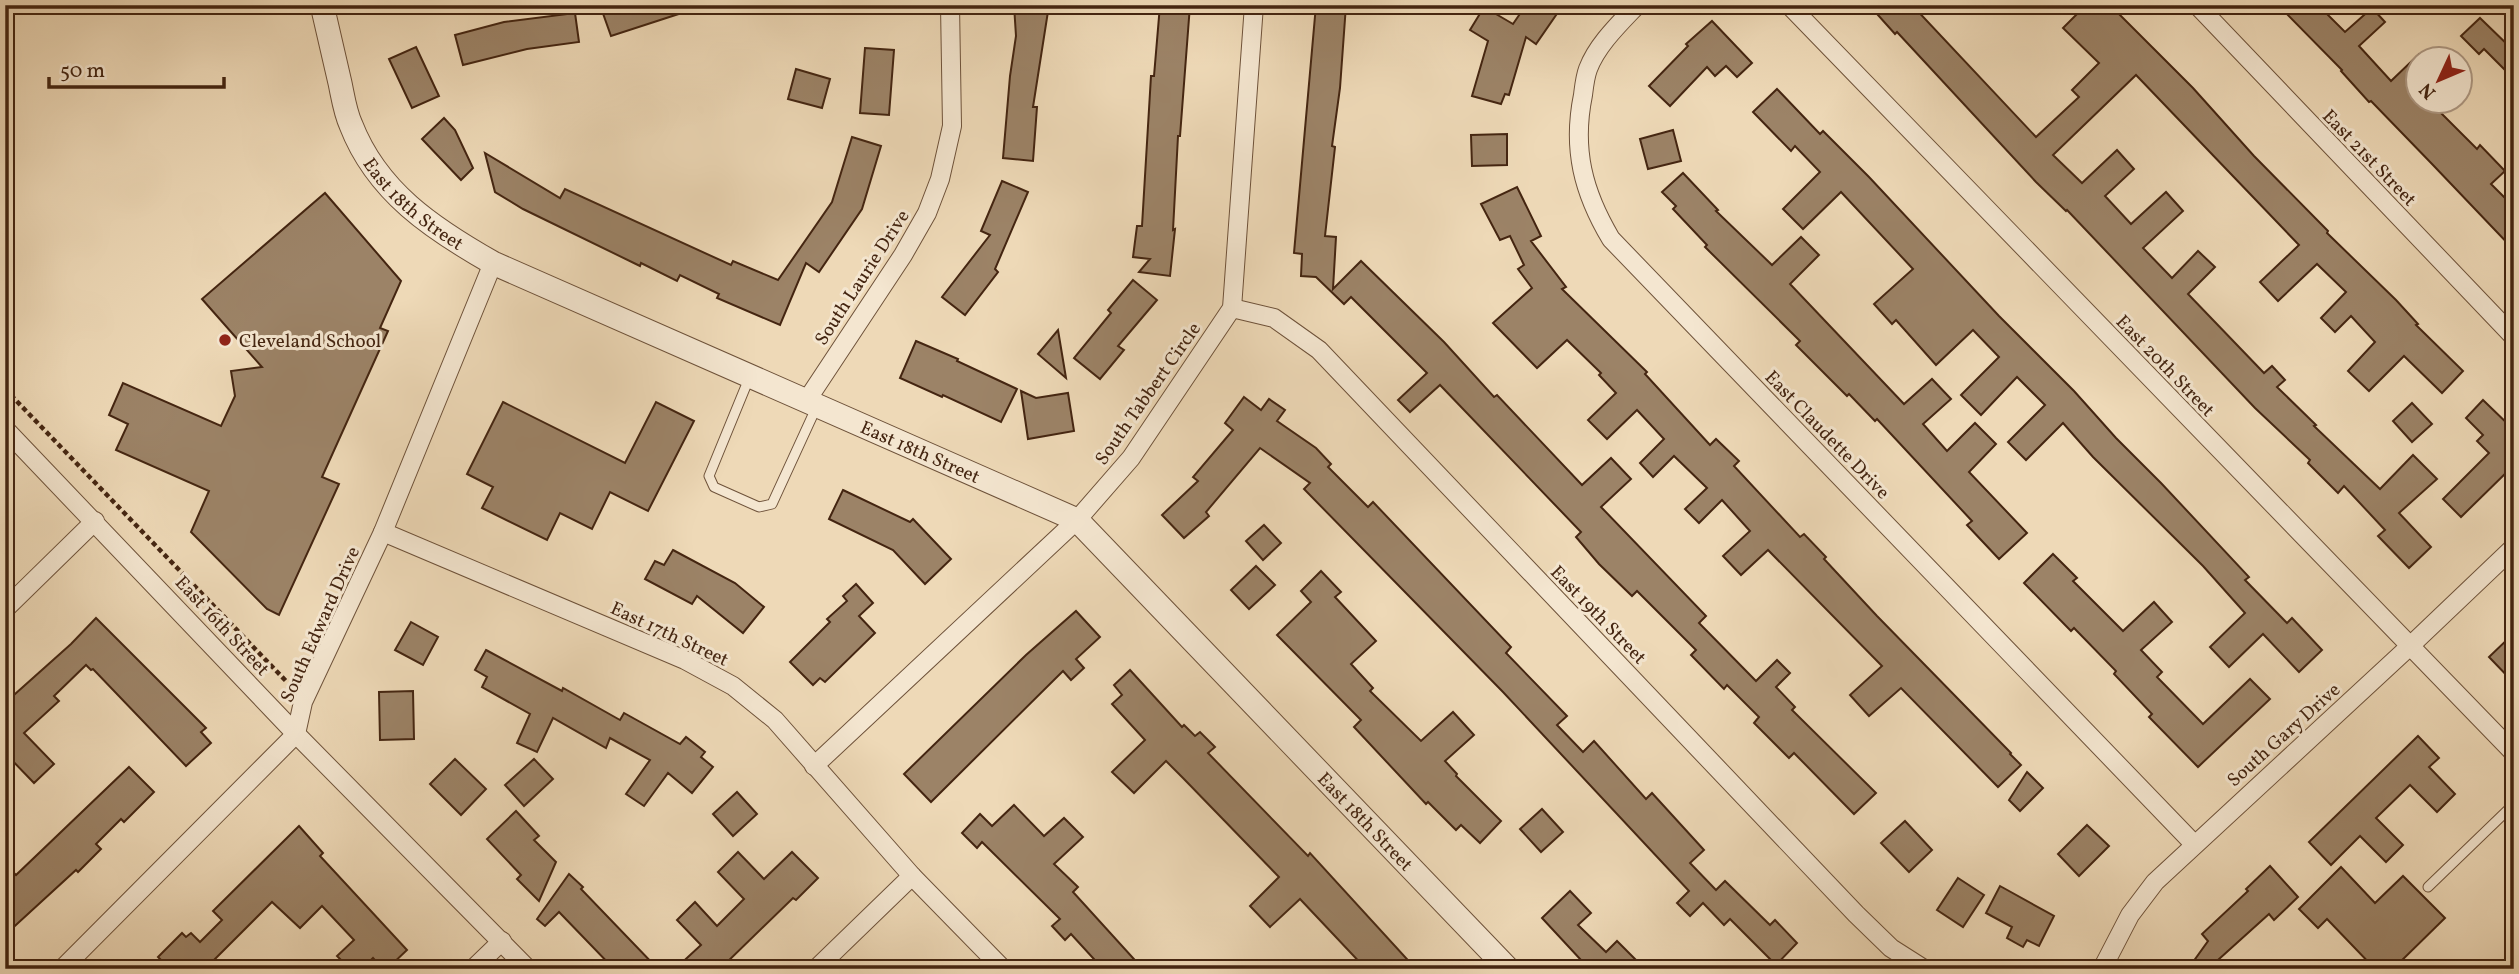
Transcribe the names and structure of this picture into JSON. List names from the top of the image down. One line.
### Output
{"streets":{"street":["East 21st Street","East 18th Street","South Laurie Drive","East 20th Street","South Tabbert Circle","East Claudette Drive","East 19th Street","South Edward Drive","East 16th Street","East 17th Street","South Gary Drive"]},"crossings":[["East 18th Street","South Laurie Drive"],["East 18th Street","South Tabbert Circle"],["East 18th Street","South Edward Drive"],["East 20th Street","South Gary Drive"],["South Tabbert Circle","East 19th Street"],["South Tabbert Circle","East 17th Street"],["East Claudette Drive","South Gary Drive"],["South Edward Drive","East 16th Street"],["South Edward Drive","East 17th Street"]],"places":["Cleveland School"],"scale_bar":"50 m","north":"bottom left"}
